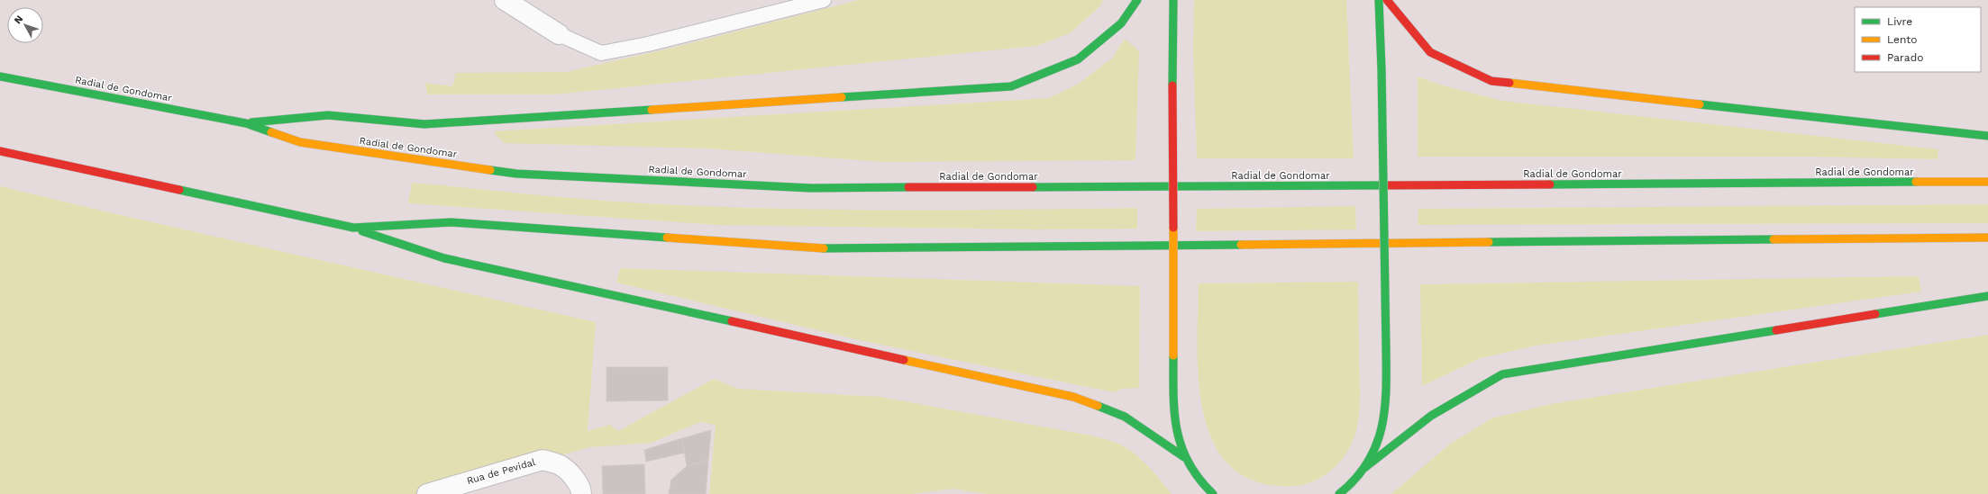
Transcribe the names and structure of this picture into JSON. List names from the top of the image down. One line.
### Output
{"streets":{"main road":["Radial de Gondomar"],"street":["Rua de Pevidal"]},"legend":["Livre","Lento","Parado"],"north":"top left"}
